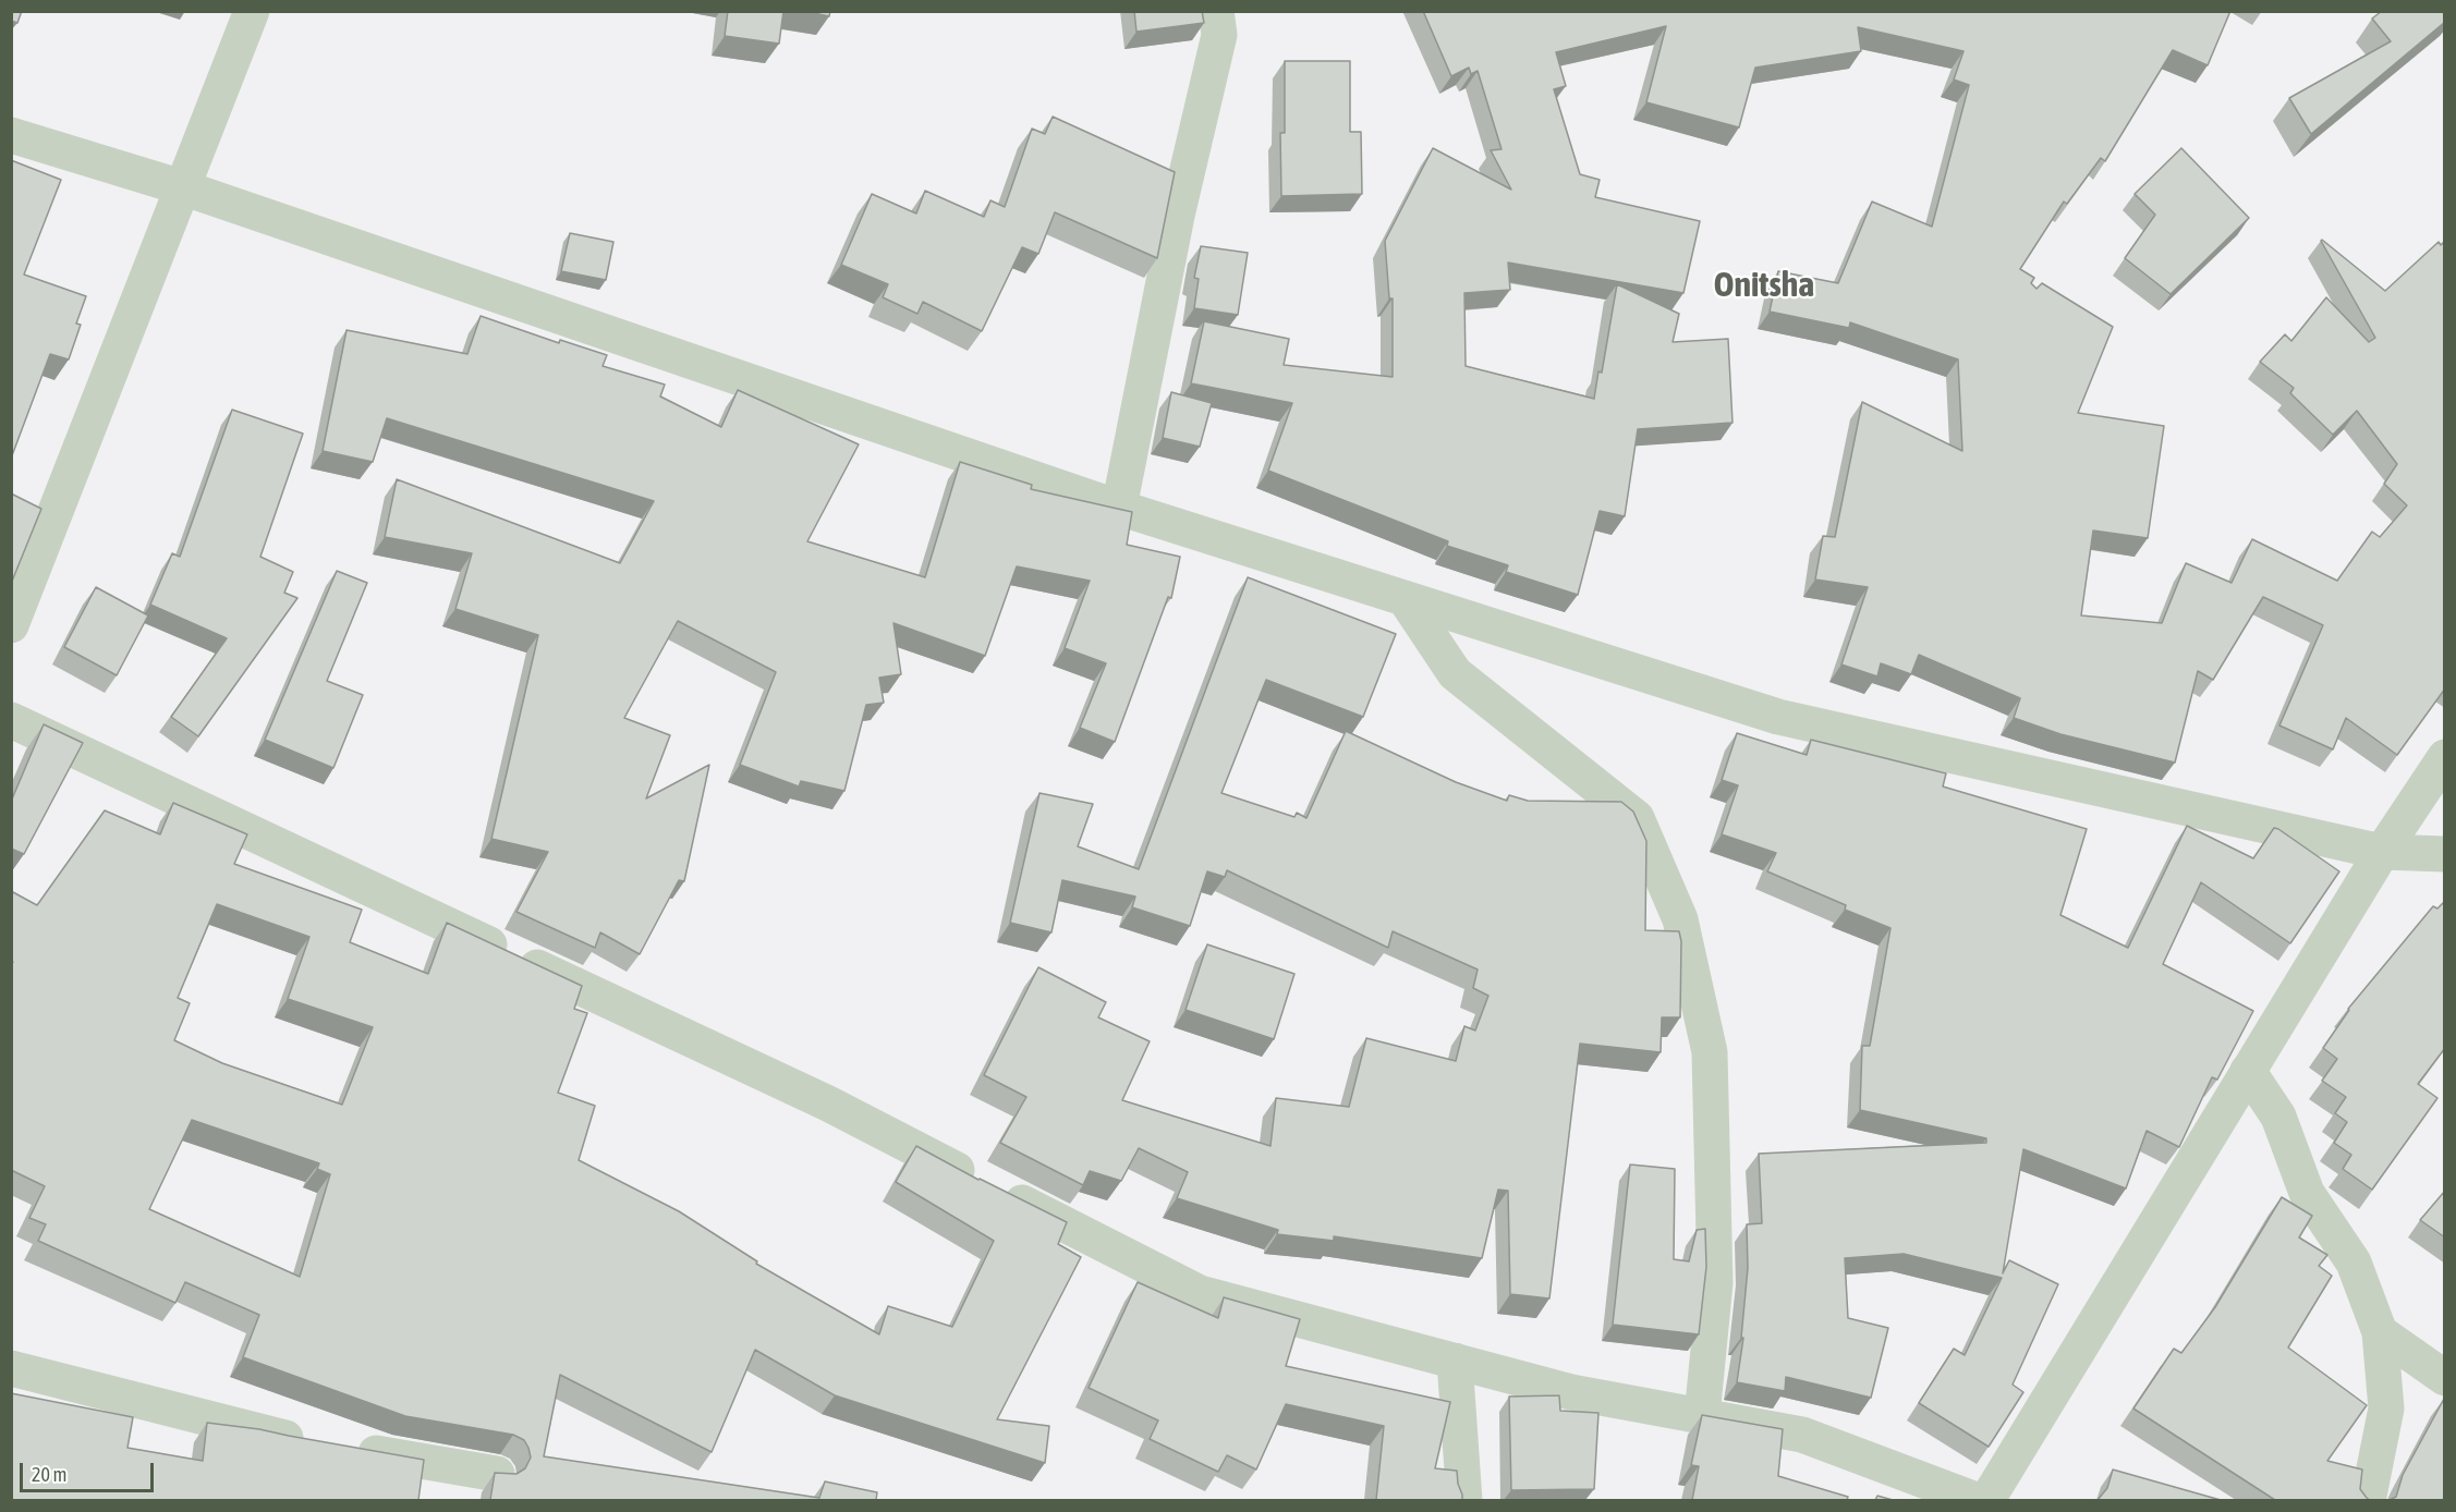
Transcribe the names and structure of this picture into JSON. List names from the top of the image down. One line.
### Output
{"districts":["Onitsha"],"scale_bar":"20 m"}
